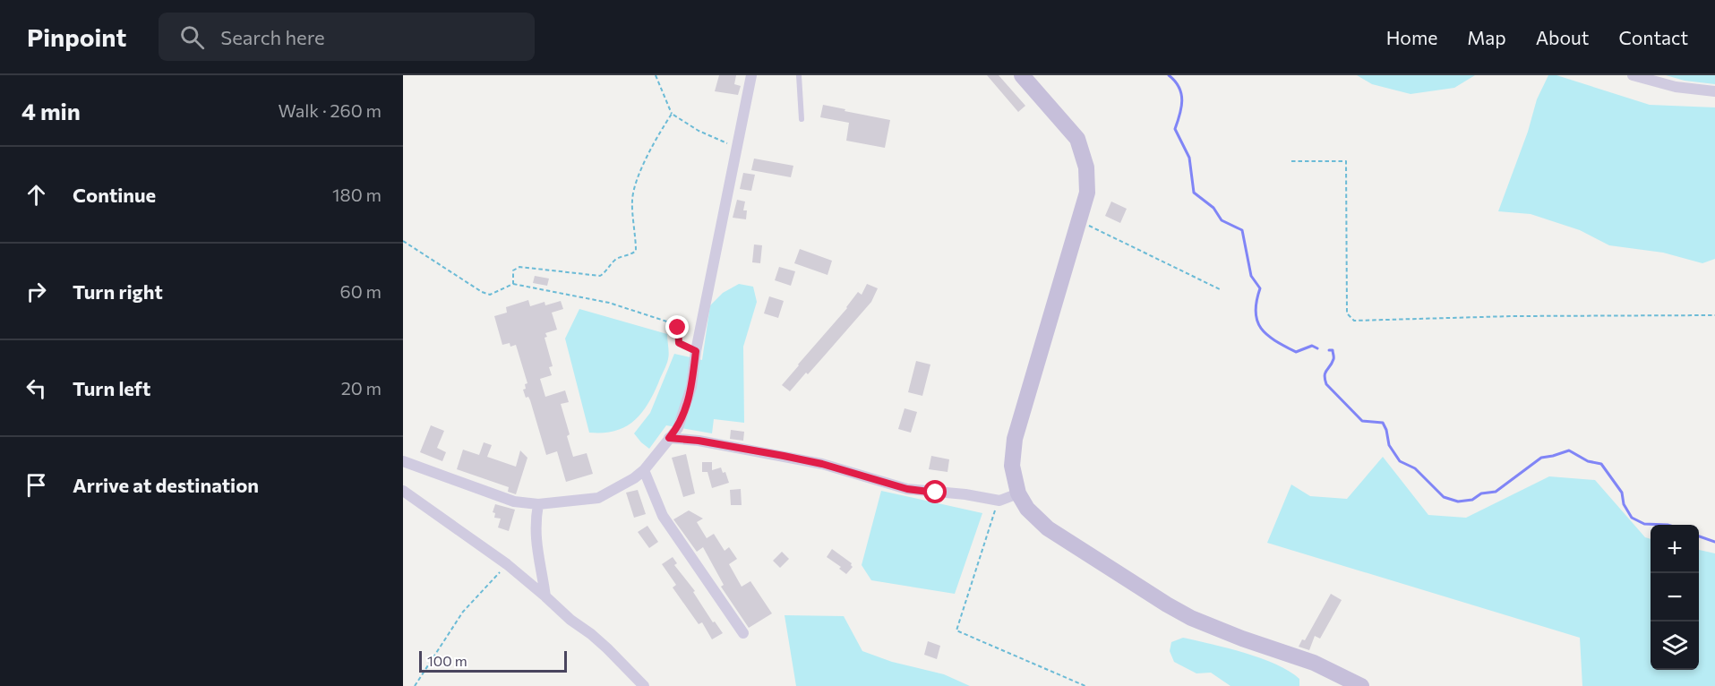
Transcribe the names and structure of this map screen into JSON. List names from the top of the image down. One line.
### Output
{"scale_bar":"100 m","page":{"header":"Pinpoint","search":"Search here","nav":["Home","Map","About","Contact"],"heading":["4 min","Walk · 260 m"],"list":[["Continue","180 m"],["Turn right","60 m"],["Turn left","20 m"],"Arrive at destination"],"map_buttons":["+","−"],"scale":"100 m"}}
